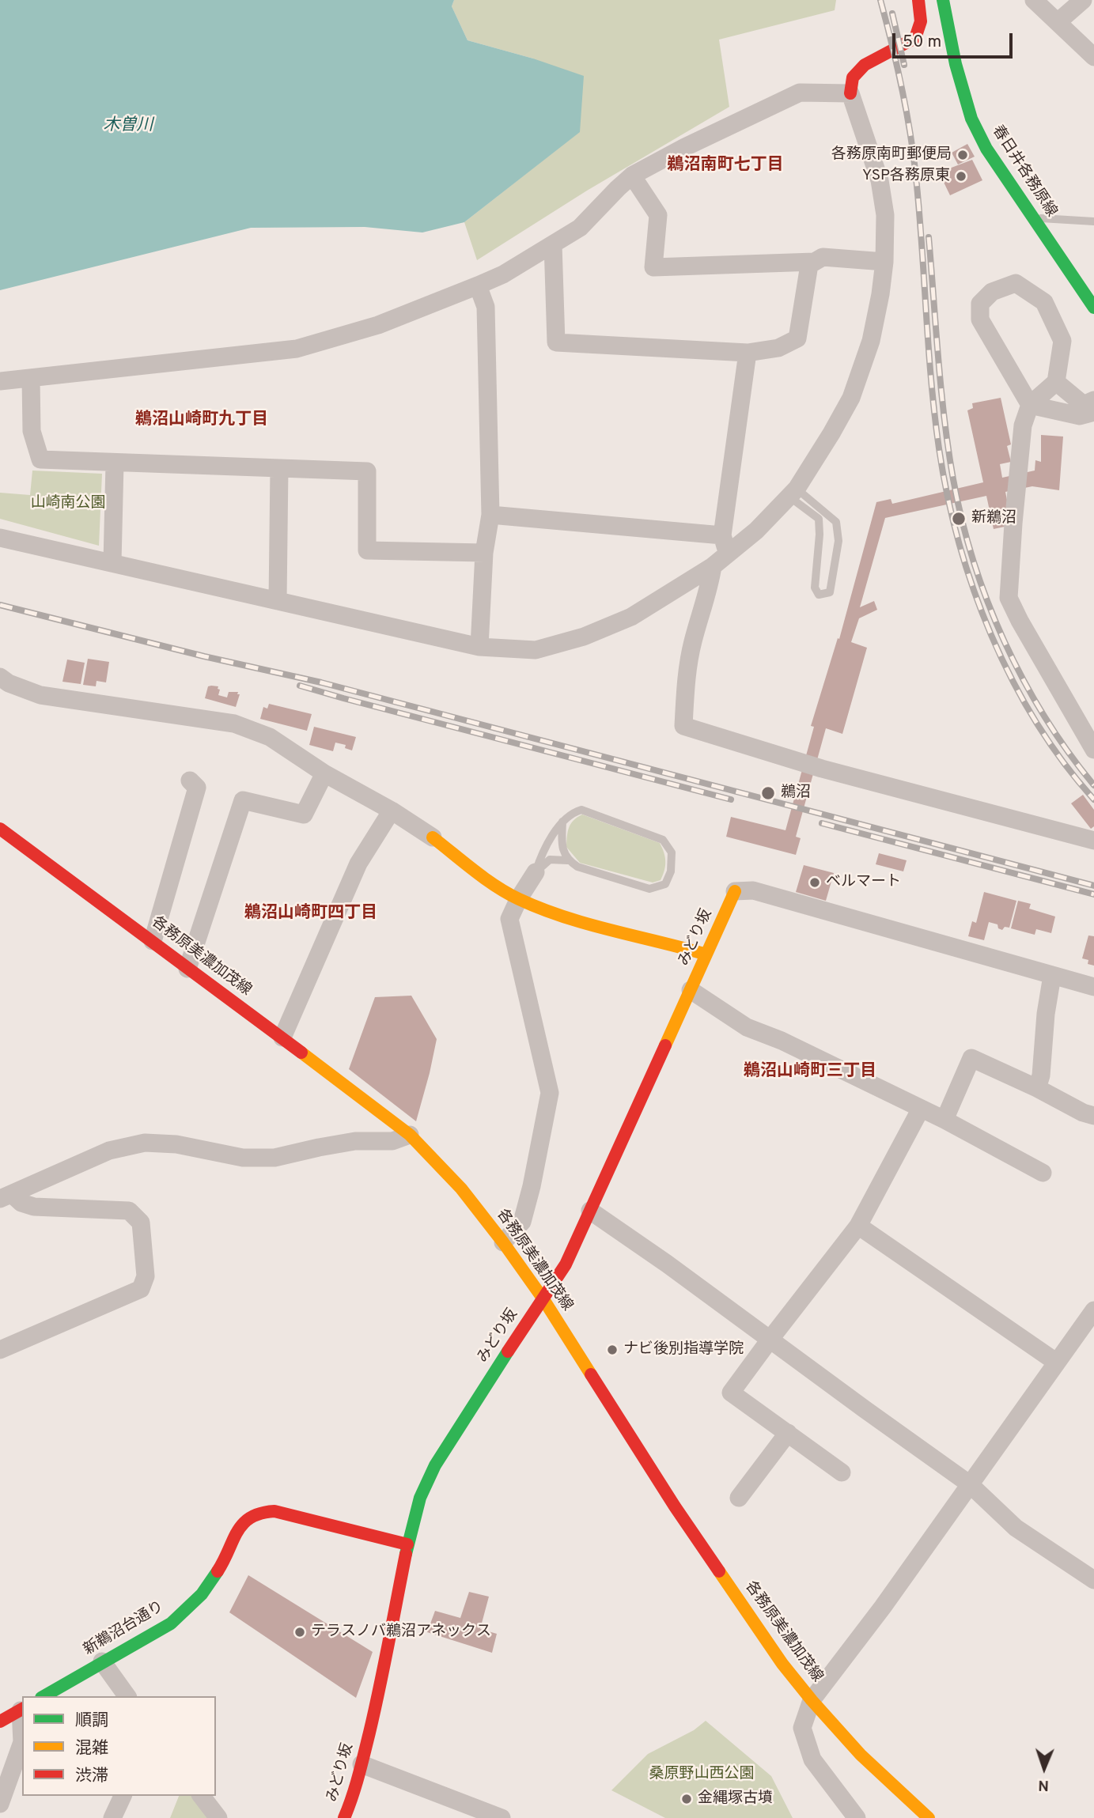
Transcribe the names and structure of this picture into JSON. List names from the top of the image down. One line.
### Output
{"streets":{"street":["春日井各務原線","みどり坂","各務原美濃加茂線","新鵜沼台通り"]},"crossings":[["みどり坂","各務原美濃加茂線"],["みどり坂","新鵜沼台通り"]],"districts":["鵜沼南町七丁目","鵜沼山崎町九丁目","鵜沼山崎町四丁目","鵜沼山崎町三丁目"],"water":["木曽川"],"parks":["山崎南公園","桑原野山西公園"],"places":["各務原南町郵便局","YSP各務原東","新鵜沼","鵜沼","ベルマート","ナビ後別指導学院","テラスノバ鵜沼アネックス","金縄塚古墳"],"legend":["順調","混雑","渋滞"],"scale_bar":"50 m","north":"bottom"}
